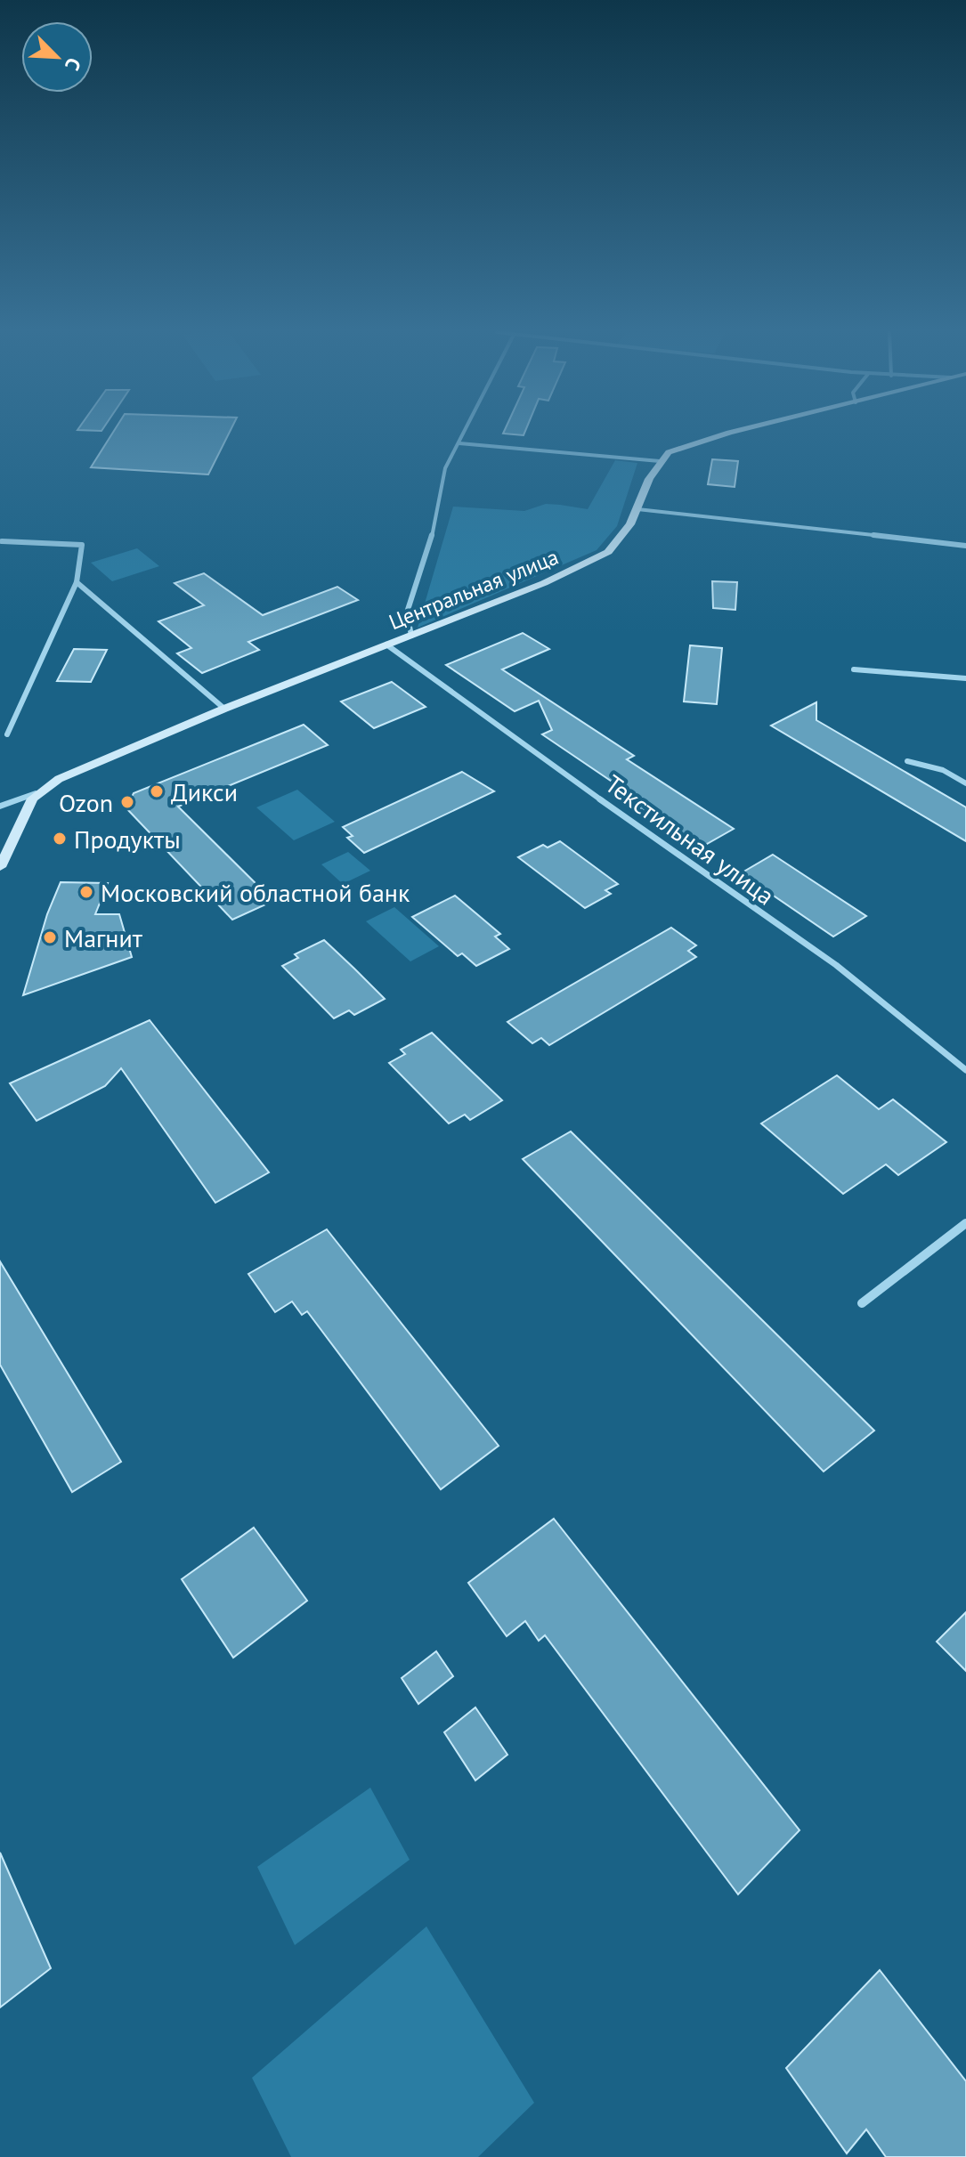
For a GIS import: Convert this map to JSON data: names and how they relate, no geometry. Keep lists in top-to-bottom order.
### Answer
{
  "streets": {
    "main road": ["Центральная улица"],
    "street": ["Текстильная улица"]
  },
  "crossings": [
    ["Центральная улица", "Текстильная улица"]
  ],
  "places": [
    "Дикси",
    "Ozon",
    "Продукты",
    "Московский областной банк",
    "Магнит"
  ],
  "north": "bottom right"
}
